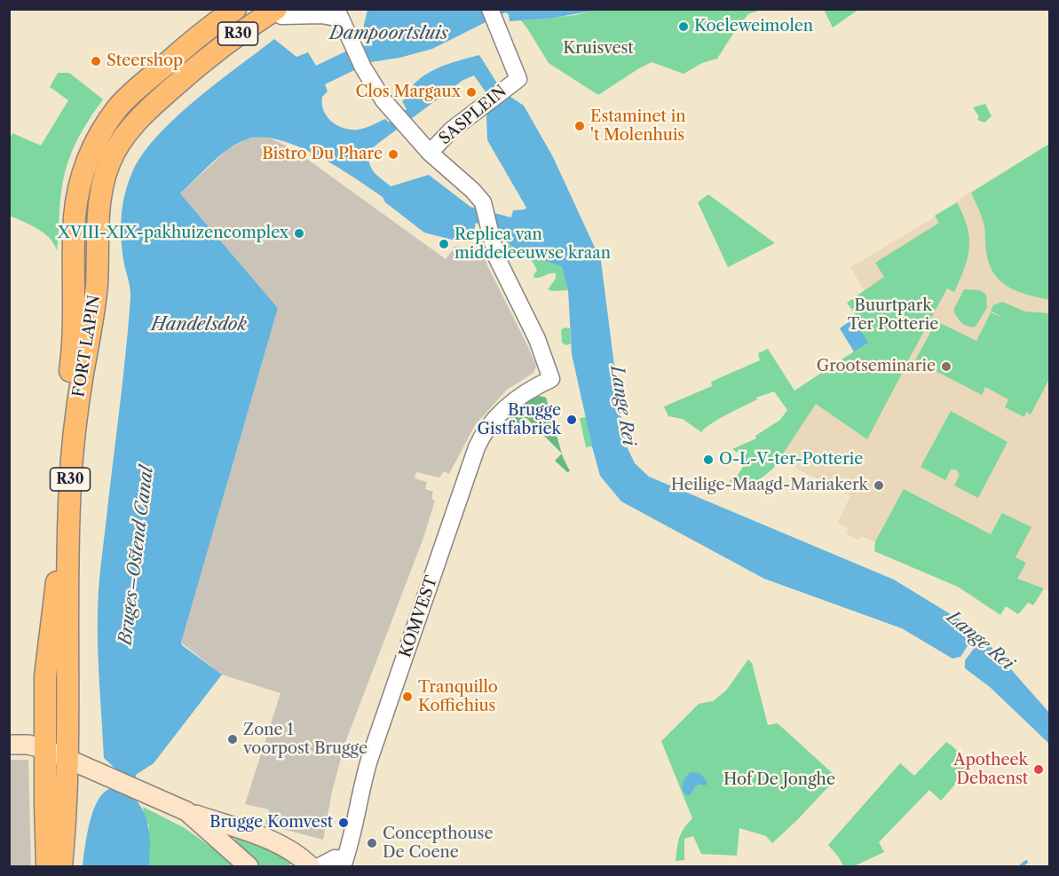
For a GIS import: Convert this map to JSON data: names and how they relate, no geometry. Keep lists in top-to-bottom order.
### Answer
{
  "streets": {
    "main road": ["R30", "FORT LAPIN"],
    "street": ["SASPLEIN", "KOMVEST"]
  },
  "crossings": [
    ["R30", "FORT LAPIN"],
    ["SASPLEIN", "KOMVEST"]
  ],
  "water": [
    "Dampoortsluis",
    "Handelsdok",
    "Lange Rei",
    "Bruges–Ostend Canal"
  ],
  "parks": ["Kruisvest", "Buurtpark Ter Potterie", "Hof De Jonghe"],
  "places": [
    "Koeleweimolen",
    "Steershop",
    "Clos Margaux",
    "Estaminet in 't Molenhuis",
    "Bistro Du Phare",
    "XVIII-XIX-pakhuizencomplex",
    "Replica van middeleeuwse kraan",
    "Grootseminarie",
    "Brugge Gistfabriek",
    "O-L-V-ter-Potterie",
    "Heilige-Maagd-Mariakerk",
    "Tranquillo Koffiehius",
    "Zone 1 voorpost Brugge",
    "Apotheek Debaenst",
    "Brugge Komvest",
    "Concepthouse De Coene"
  ]
}
